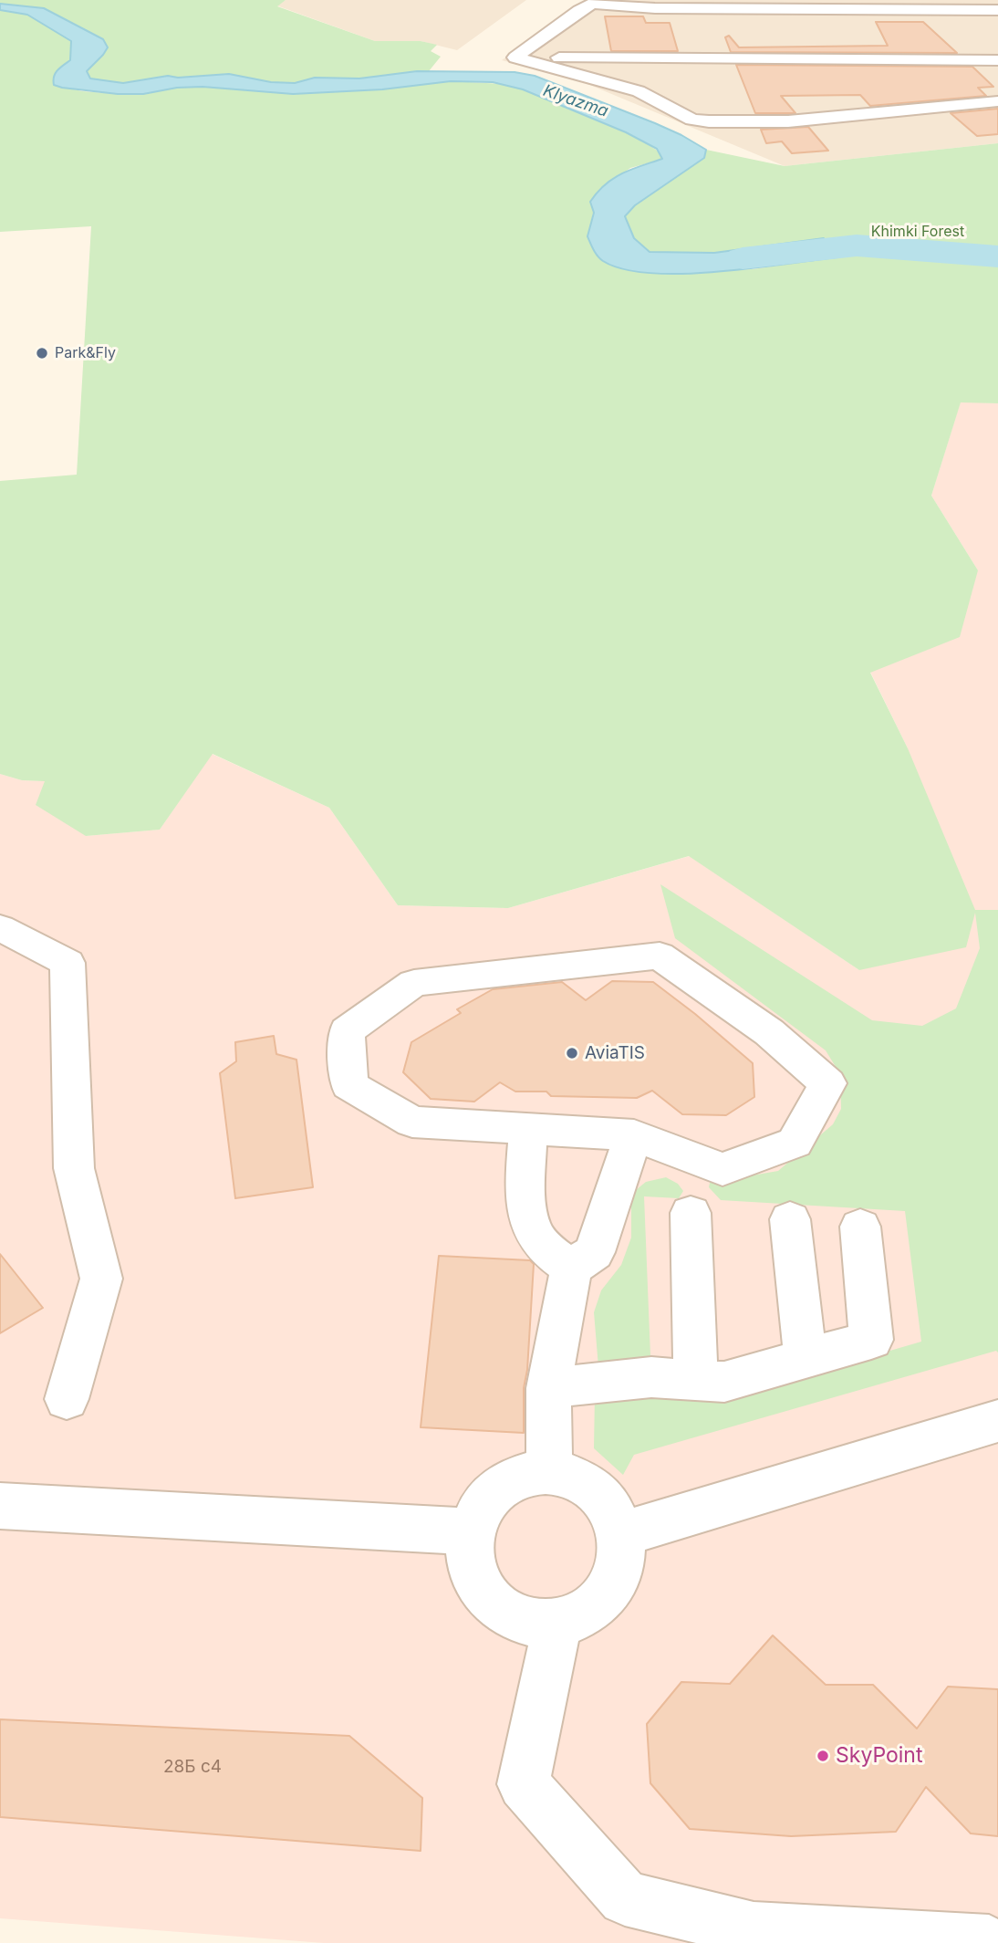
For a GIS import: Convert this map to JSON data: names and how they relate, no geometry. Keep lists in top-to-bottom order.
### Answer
{
  "water": ["Klyazma"],
  "parks": ["Khimki Forest"],
  "places": ["Park&Fly", "AviaTIS", "SkyPoint"],
  "house_numbers": ["28Б с4"]
}
